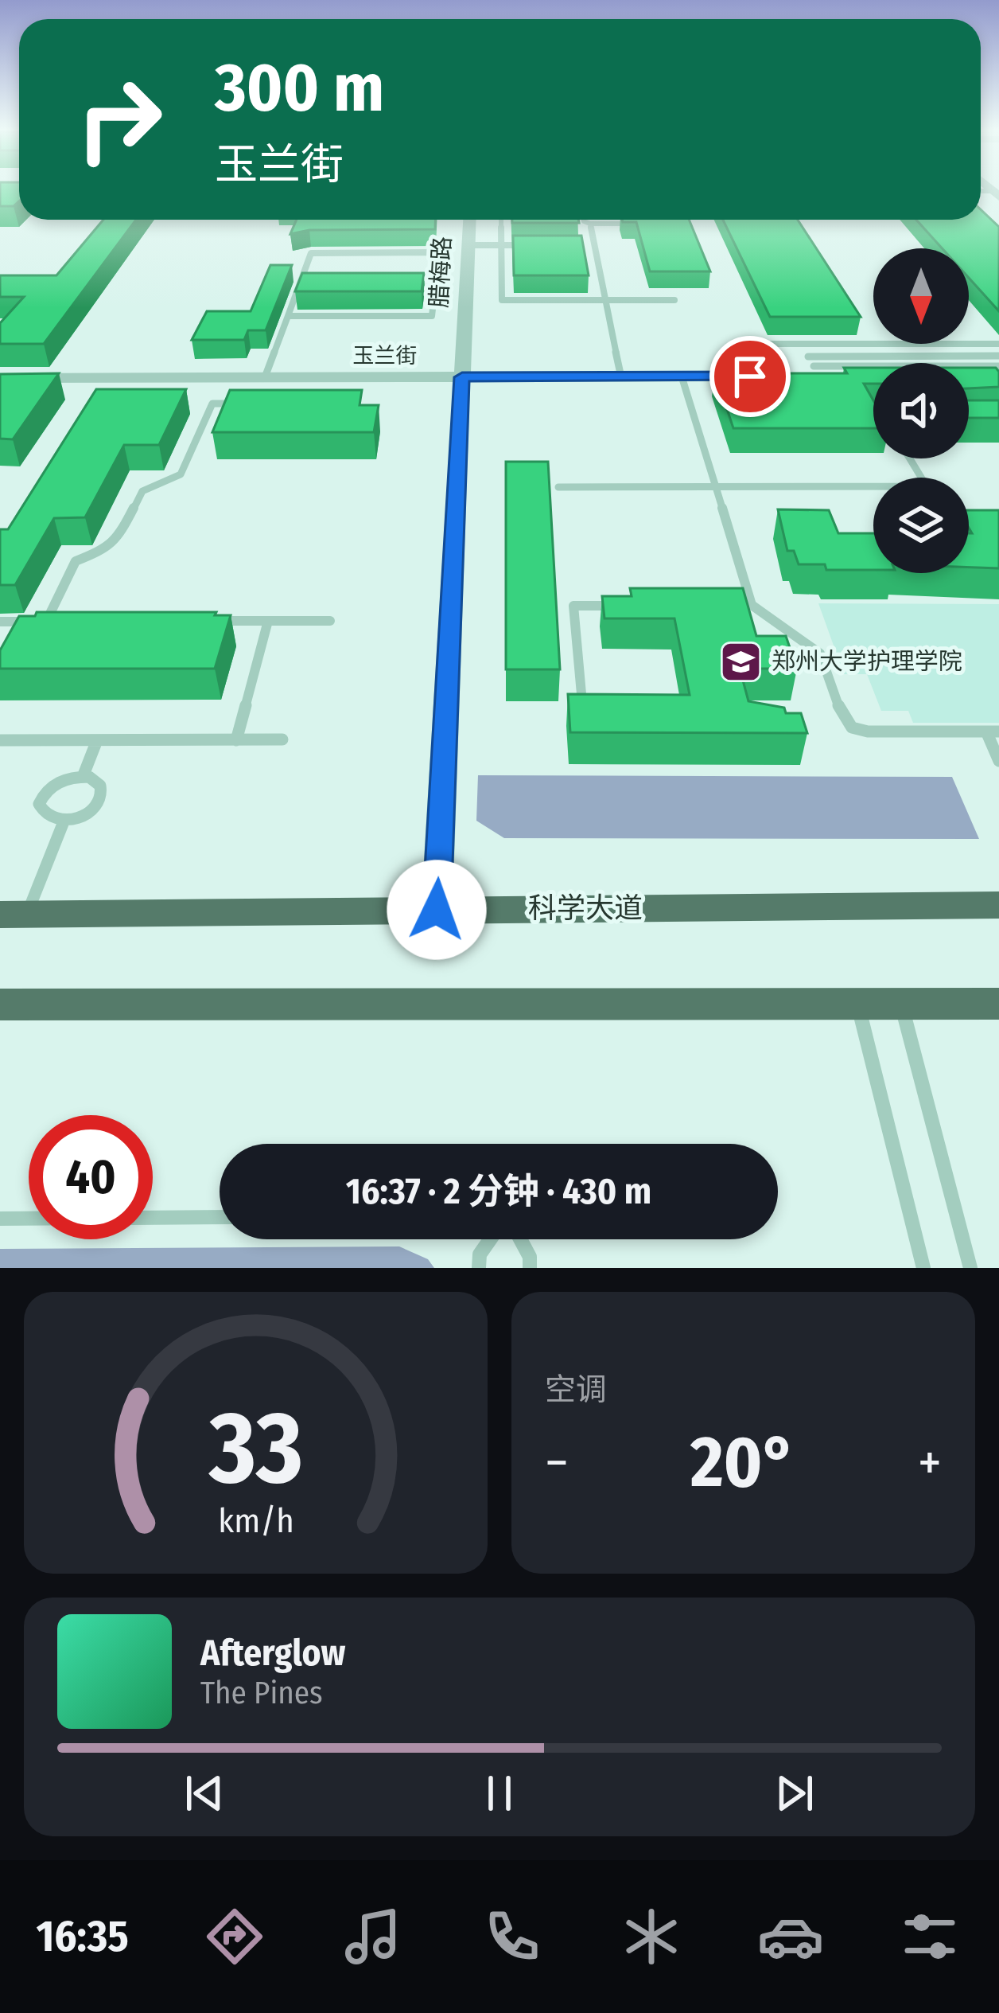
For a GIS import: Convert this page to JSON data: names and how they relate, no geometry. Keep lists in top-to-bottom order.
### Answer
{
  "streets": {
    "main road": ["科学大道"],
    "street": ["腊梅路", "玉兰街"]
  },
  "crossings": [
    ["腊梅路", "玉兰街"],
    ["腊梅路", "科学大道"]
  ],
  "places": {
    "school or university": ["郑州大学护理学院"]
  },
  "north": "bottom",
  "page": {
    "turn": ["300 m", "玉兰街"],
    "limit": "40",
    "trip": "16:37 · 2 分钟 · 430 m",
    "tile": "空调",
    "heat": ["−", "20°", "+"],
    "song": ["Afterglow", "The Pines"],
    "tabs": "16:35",
    "gauge": ["33", "km/h"]
  }
}
